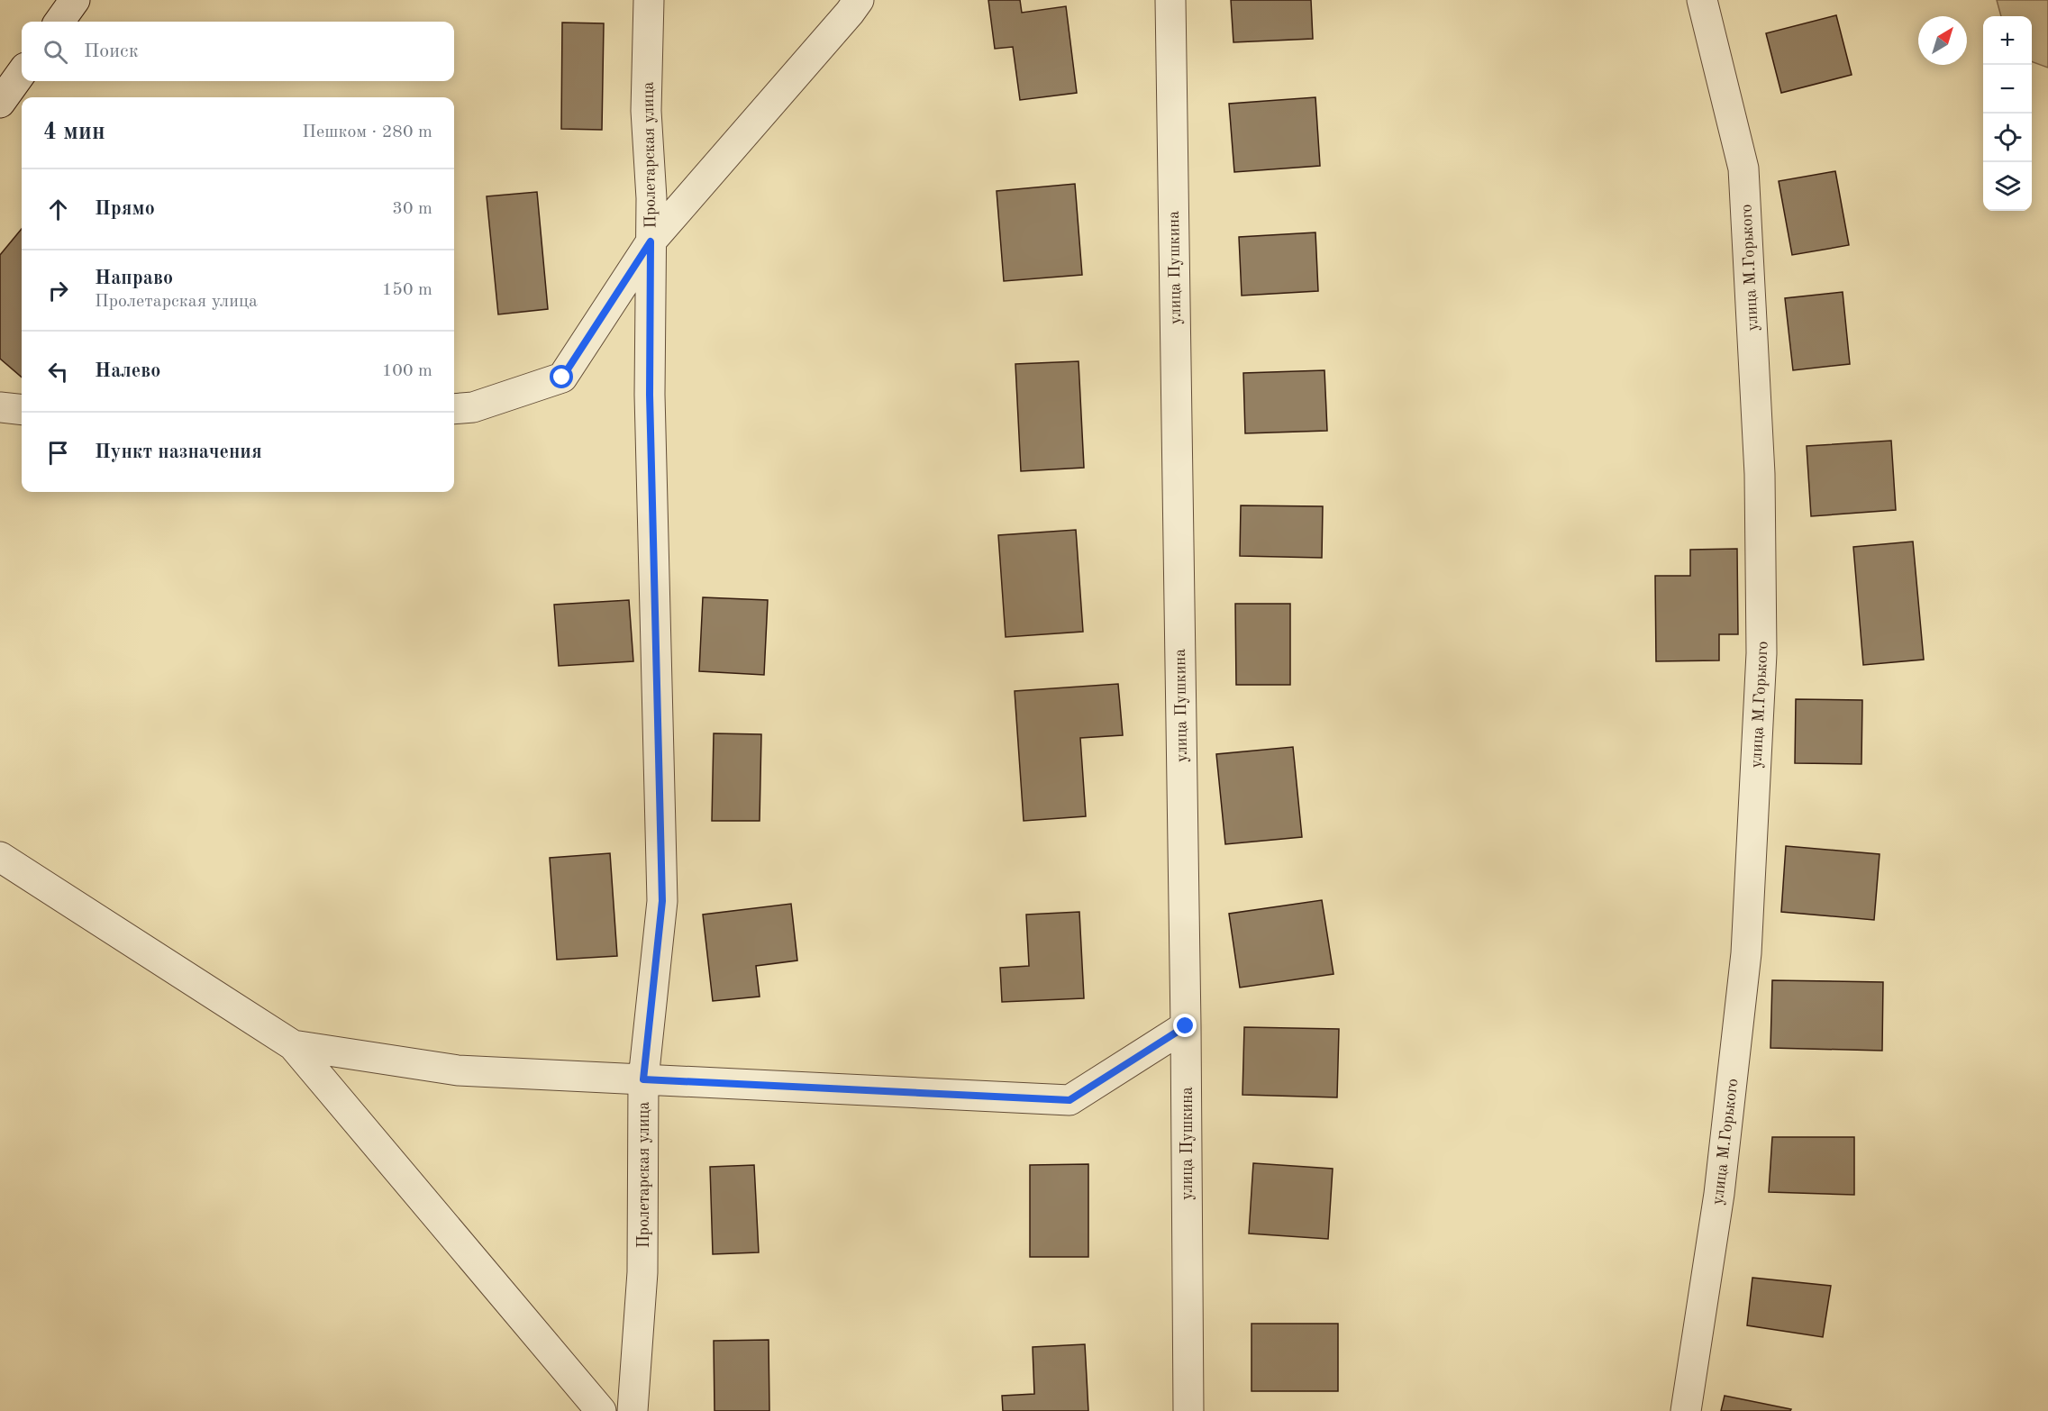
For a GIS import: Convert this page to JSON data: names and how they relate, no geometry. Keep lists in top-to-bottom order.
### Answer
{
  "streets": {
    "street": ["Пролетарская улица", "улица Пушкина", "улица М.Горького"]
  },
  "north": "top right",
  "page": {
    "map_buttons": ["+", "−"],
    "search": "Поиск",
    "heading": ["4 мин", "Пешком · 280 m"],
    "list": [
      ["Прямо", "30 m"],
      ["Направо", "Пролетарская улица", "150 m"],
      ["Налево", "100 m"],
      "Пункт назначения"
    ]
  }
}
